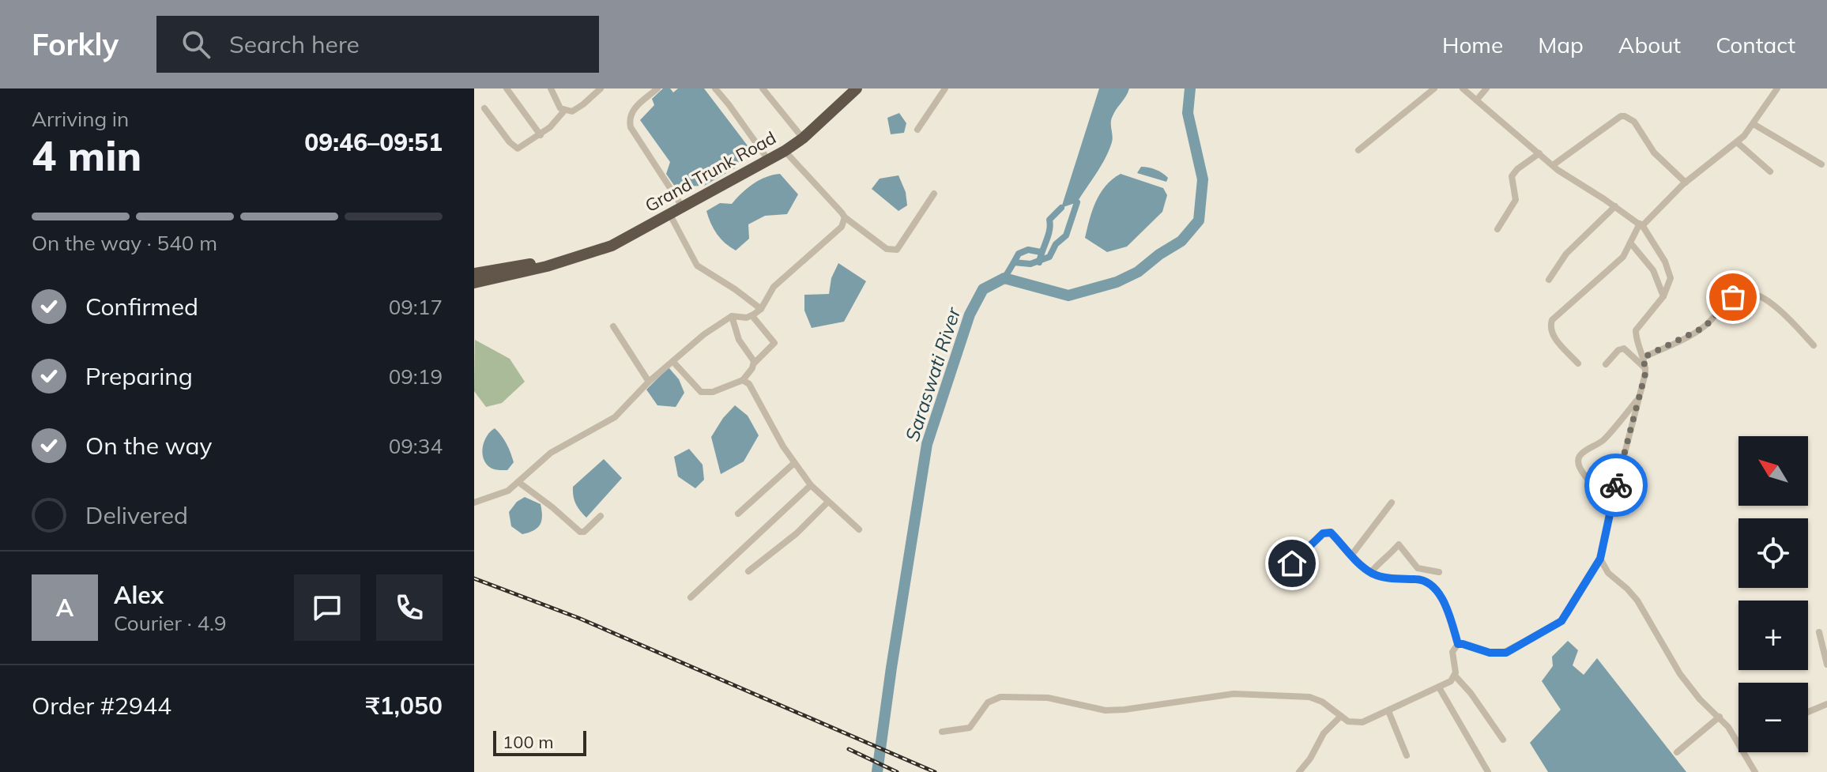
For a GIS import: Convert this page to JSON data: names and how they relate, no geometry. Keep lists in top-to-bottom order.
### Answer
{
  "streets": {
    "highway": ["Grand Trunk Road"]
  },
  "water": ["Saraswati River"],
  "scale_bar": "100 m",
  "north": "top left",
  "page": {
    "header": "Forkly",
    "search": "Search here",
    "nav": [
      "Home",
      "Map",
      "About",
      "Contact"
    ],
    "heading": ["4 min", "Arriving in", "09:46–09:51"],
    "panel": [
      "Alex",
      "Courier · 4.9",
      "Order #2944",
      "₹1,050"
    ],
    "bar": "On the way · 540 m",
    "list": [
      ["Confirmed", "09:17"],
      ["Preparing", "09:19"],
      ["On the way", "09:34"],
      "Delivered"
    ],
    "map_buttons": ["+", "−"],
    "round": "A",
    "scale": "100 m"
  }
}
